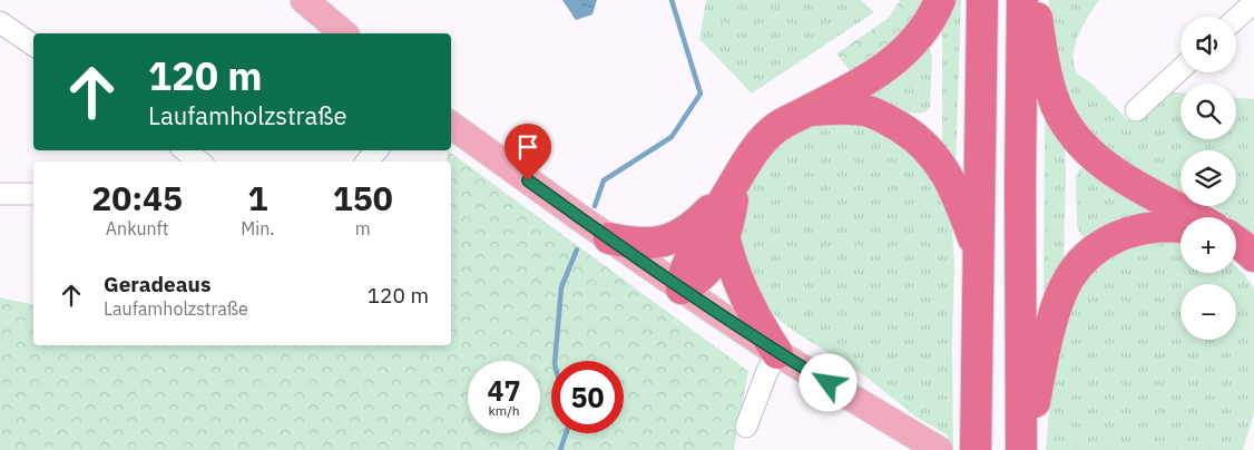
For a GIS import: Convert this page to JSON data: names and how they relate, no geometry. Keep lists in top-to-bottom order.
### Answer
{
  "page": {
    "map_buttons": ["+", "−"],
    "turn": ["120 m", "Laufamholzstraße"],
    "eta": [
      "20:45",
      "Ankunft",
      "1",
      "Min.",
      "150",
      "m"
    ],
    "list": [
      {
        "name": "Geradeaus",
        "note": "Laufamholzstraße",
        "value": "120 m"
      }
    ],
    "speed": "47 km/h",
    "limit": "50"
  }
}
